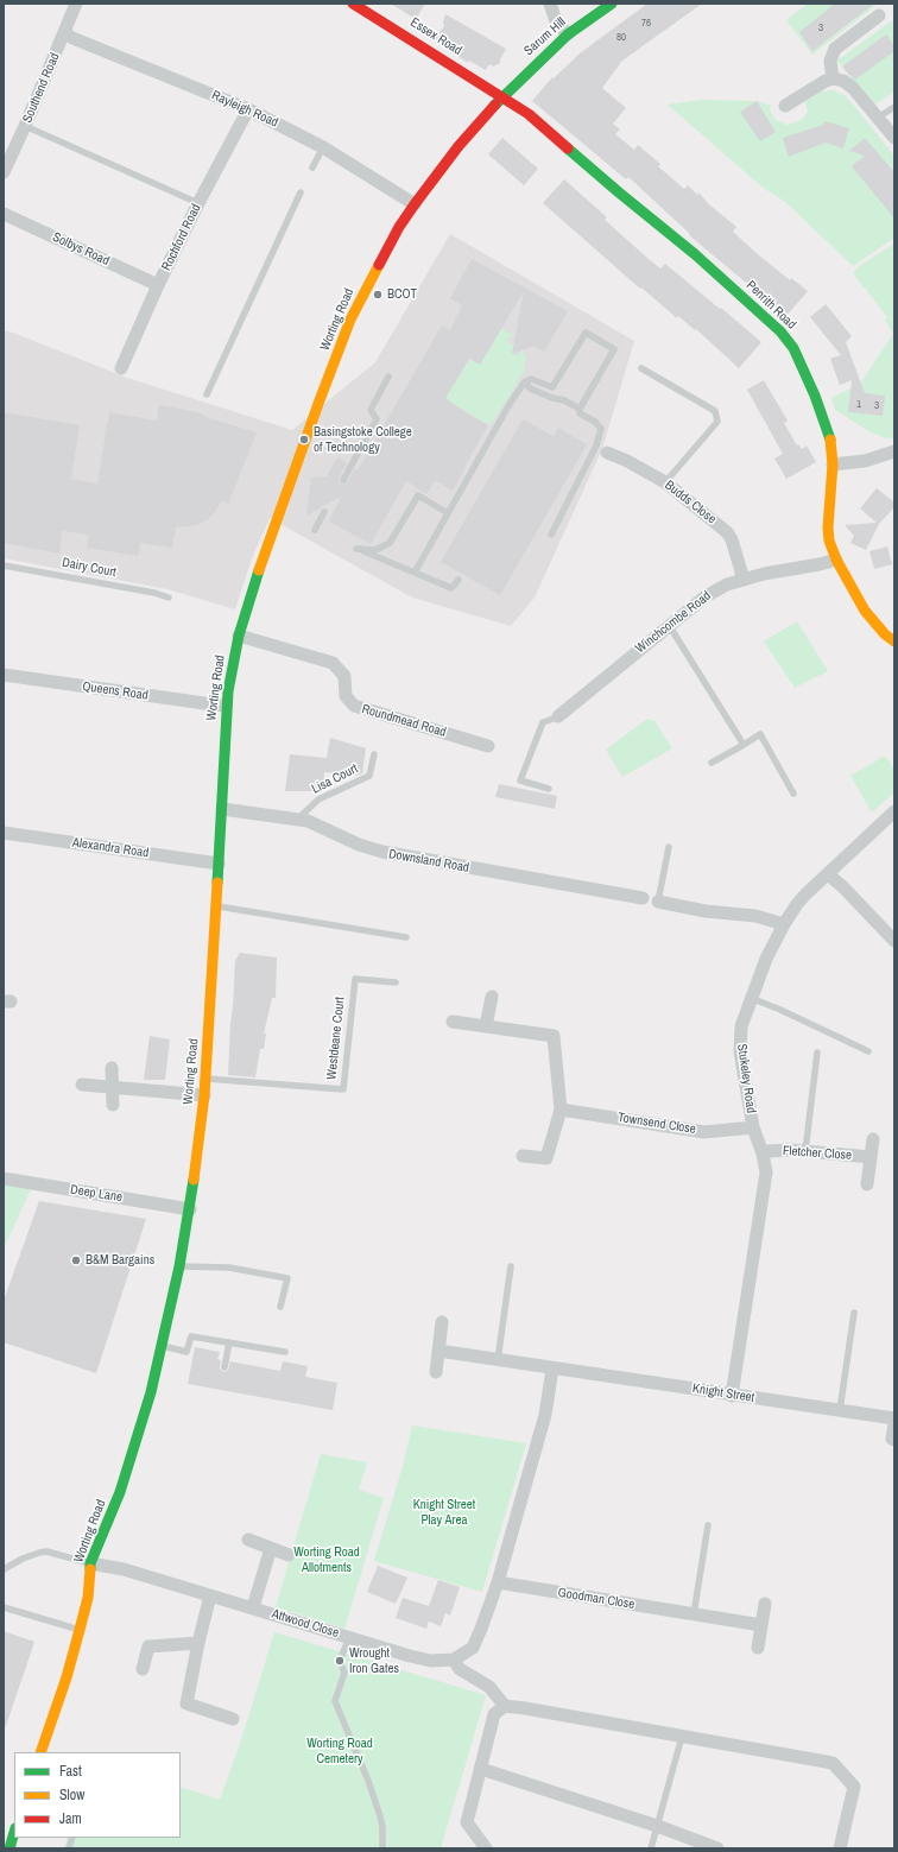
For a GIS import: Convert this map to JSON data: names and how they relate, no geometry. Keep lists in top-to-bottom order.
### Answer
{
  "streets": {
    "street": [
      "Essex Road",
      "Sarum Hill",
      "Southend Road",
      "Rayleigh Road",
      "Rochford Road",
      "Solbys Road",
      "Penrith Road",
      "Worting Road",
      "Budds Close",
      "Winchcombe Road",
      "Queens Road",
      "Roundmead Road",
      "Alexandra Road",
      "Downsland Road",
      "Stukeley Road",
      "Townsend Close",
      "Fletcher Close",
      "Deep Lane",
      "Knight Street",
      "Goodman Close",
      "Attwood Close"
    ],
    "lane": ["Dairy Court", "Lisa Court", "Westdeane Court"]
  },
  "crossings": [
    ["Essex Road", "Sarum Hill"],
    ["Essex Road", "Penrith Road"],
    ["Essex Road", "Worting Road"],
    ["Sarum Hill", "Penrith Road"],
    ["Sarum Hill", "Worting Road"],
    ["Southend Road", "Rayleigh Road"],
    ["Rayleigh Road", "Rochford Road"],
    ["Rayleigh Road", "Worting Road"],
    ["Rochford Road", "Solbys Road"],
    ["Penrith Road", "Worting Road"],
    ["Penrith Road", "Winchcombe Road"],
    ["Worting Road", "Queens Road"],
    ["Worting Road", "Roundmead Road"],
    ["Worting Road", "Alexandra Road"],
    ["Worting Road", "Downsland Road"],
    ["Worting Road", "Westdeane Court"],
    ["Worting Road", "Deep Lane"],
    ["Worting Road", "Attwood Close"],
    ["Budds Close", "Winchcombe Road"],
    ["Lisa Court", "Downsland Road"],
    ["Stukeley Road", "Townsend Close"],
    ["Stukeley Road", "Fletcher Close"],
    ["Stukeley Road", "Knight Street"]
  ],
  "parks": ["Knight Street Play Area", "Worting Road Allotments", "Worting Road Cemetery"],
  "places": [
    "BCOT",
    "Basingstoke College of Technology",
    "B&M Bargains",
    "Wrought Iron Gates"
  ],
  "house_numbers": [
    "76",
    "3",
    "80",
    "1",
    "3"
  ],
  "legend": ["Fast", "Slow", "Jam"]
}
